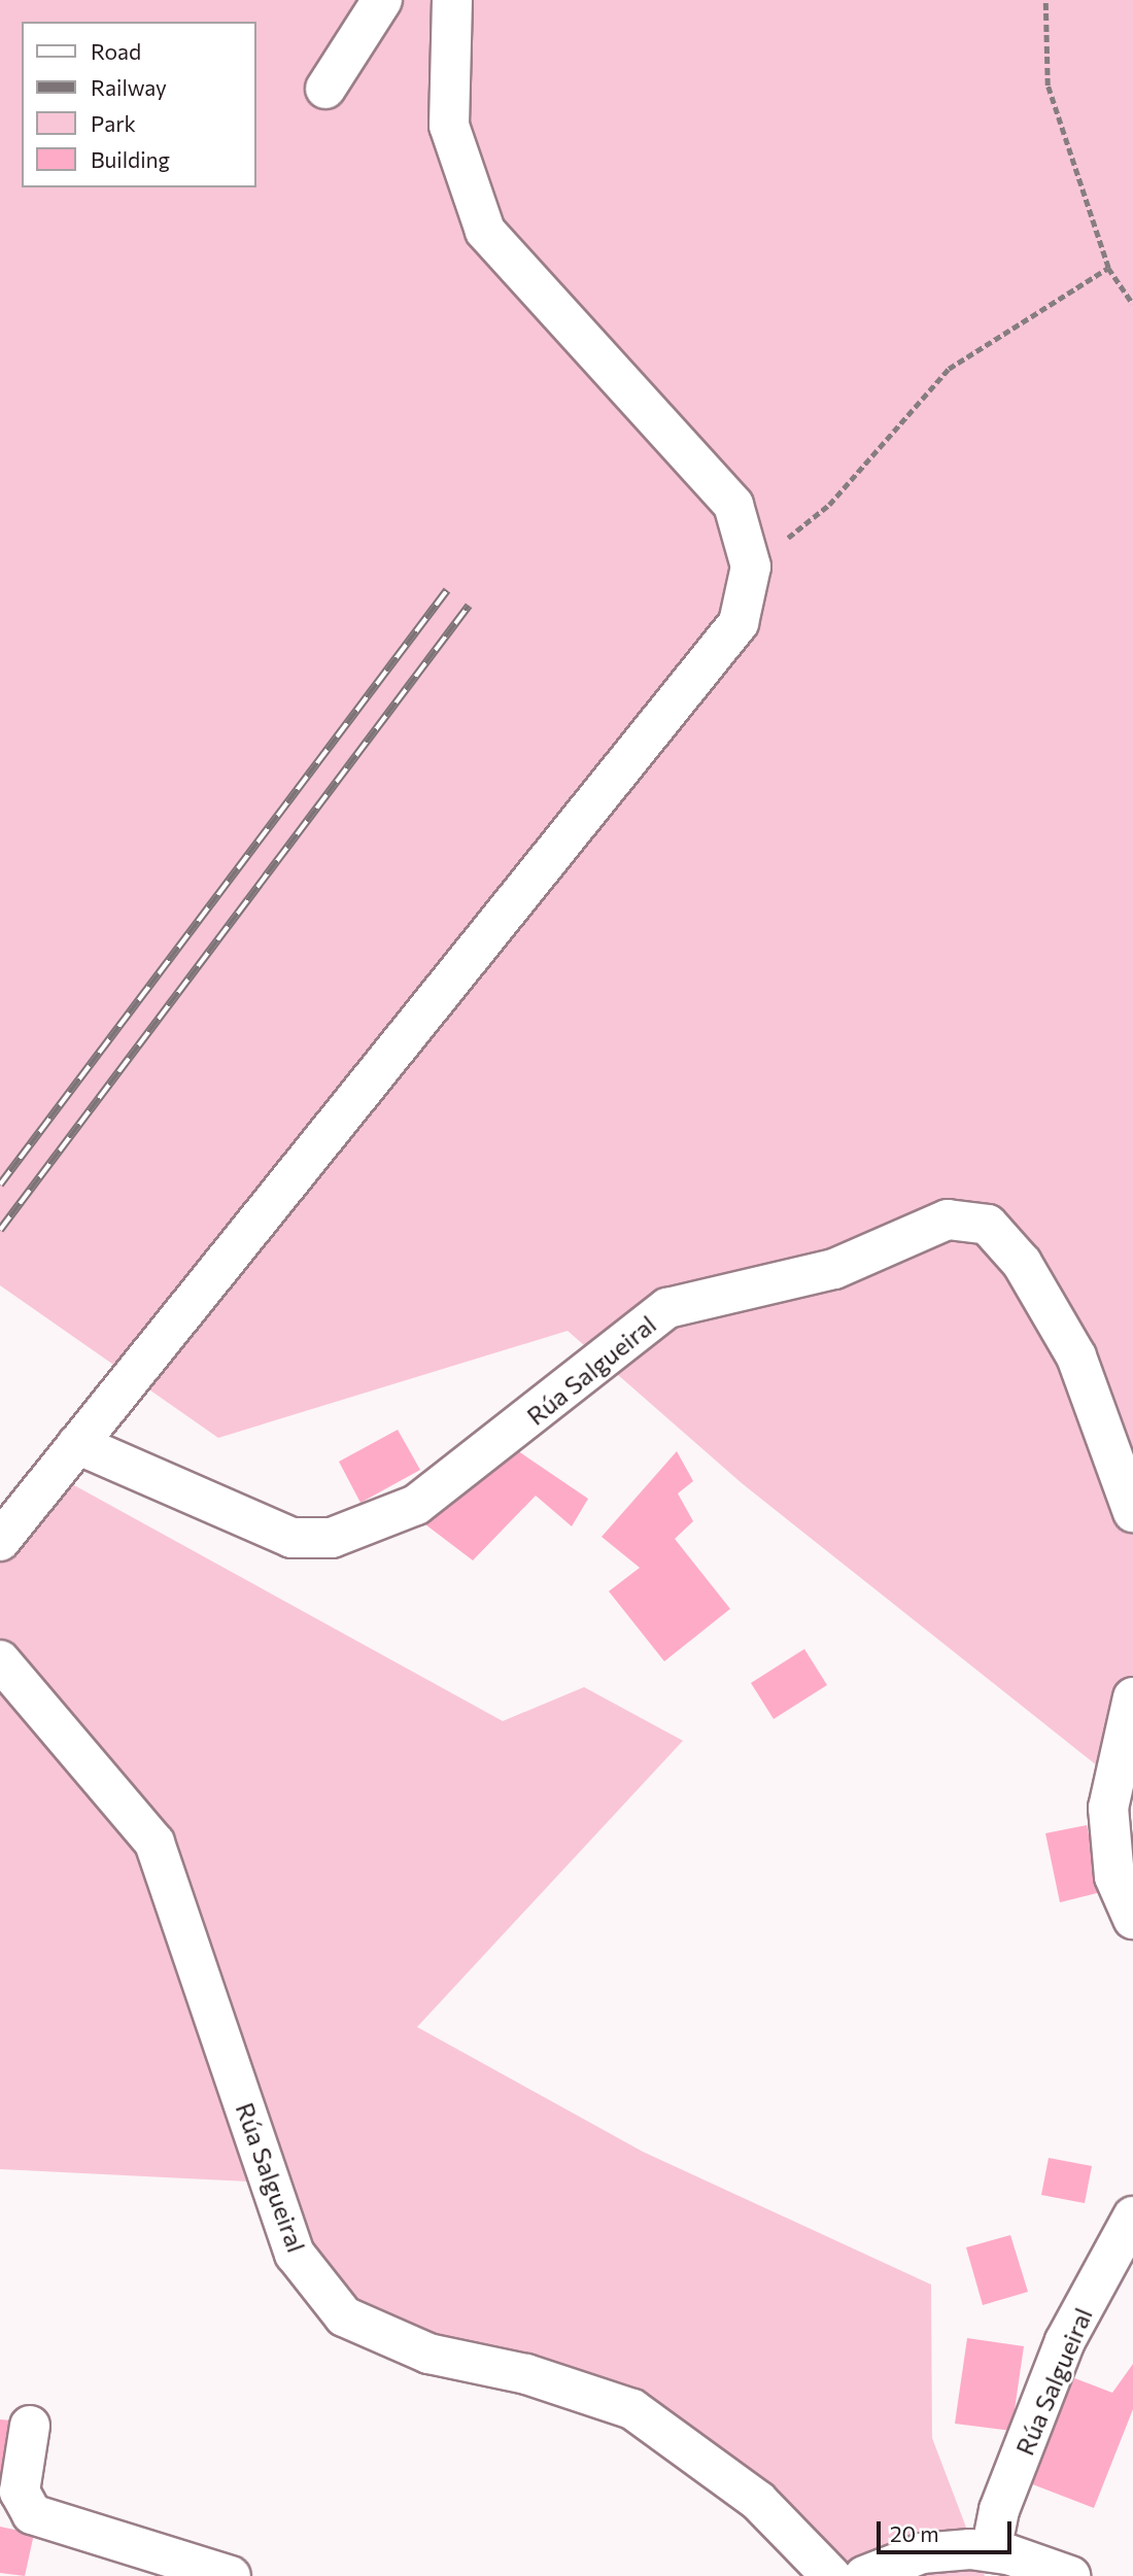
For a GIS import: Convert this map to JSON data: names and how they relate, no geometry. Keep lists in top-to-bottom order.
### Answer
{
  "streets": {
    "street": ["Rúa Salgueiral"]
  },
  "legend": [
    "Road",
    "Railway",
    "Park",
    "Building"
  ],
  "scale_bar": "20 m"
}
